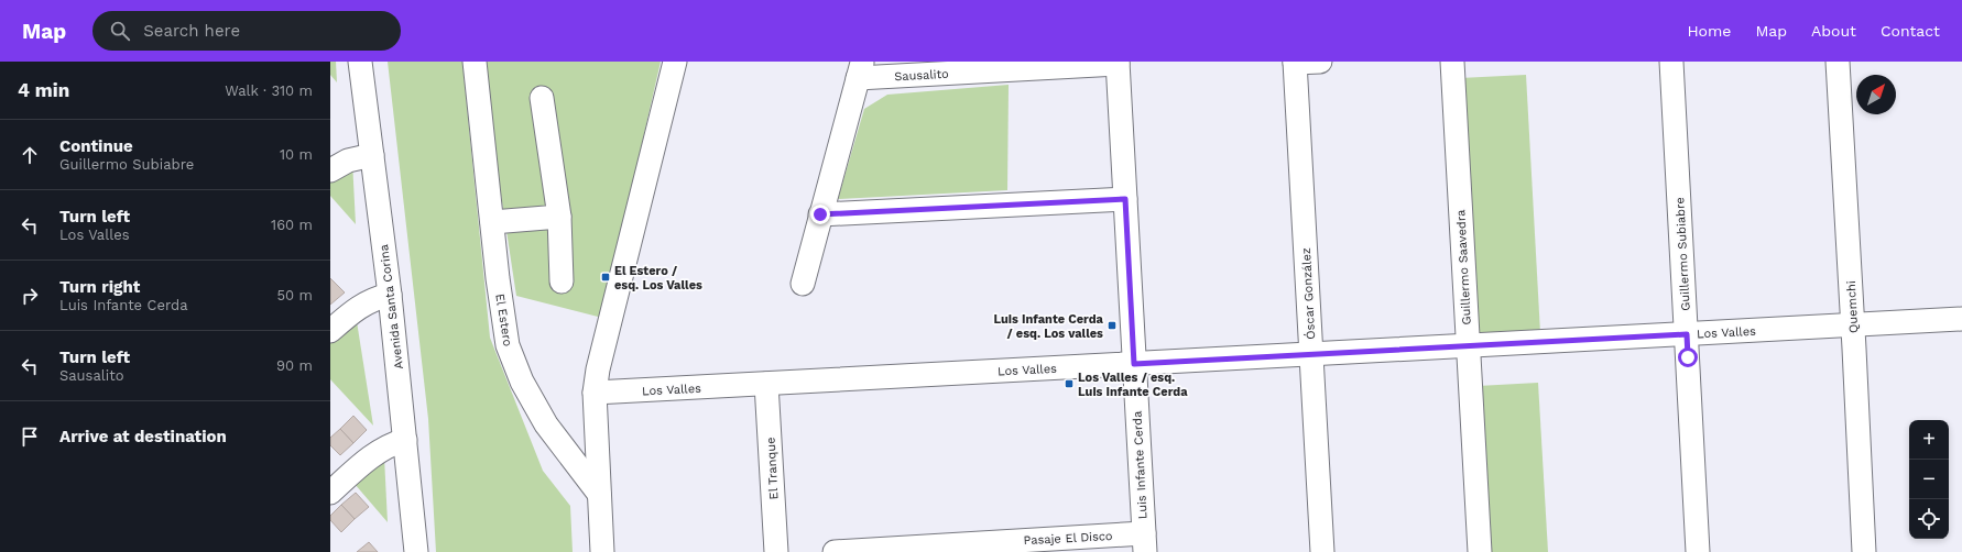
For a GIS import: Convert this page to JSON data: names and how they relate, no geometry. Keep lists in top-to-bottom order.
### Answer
{
  "streets": {
    "street": [
      "Sausalito",
      "Guillermo Subiabre",
      "Guillermo Saavedra",
      "Óscar González",
      "Avenida Santa Corina",
      "Quemchi",
      "El Estero",
      "Los Valles",
      "Luis Infante Cerda",
      "El Tranque",
      "Pasaje El Disco"
    ]
  },
  "crossings": [
    ["Sausalito", "Luis Infante Cerda"],
    ["Guillermo Subiabre", "Los Valles"],
    ["Guillermo Saavedra", "Los Valles"],
    ["Óscar González", "Los Valles"],
    ["Quemchi", "Los Valles"],
    ["Los Valles", "Luis Infante Cerda"],
    ["Los Valles", "El Tranque"],
    ["Luis Infante Cerda", "Pasaje El Disco"]
  ],
  "places": {
    "transit": ["El Estero / esq. Los Valles", "Luis Infante Cerda / esq. Los valles", "Los Valles / esq. Luis Infante Cerda"]
  },
  "north": "top right",
  "page": {
    "header": "Map",
    "search": "Search here",
    "nav": [
      "Home",
      "Map",
      "About",
      "Contact"
    ],
    "heading": ["4 min", "Walk · 310 m"],
    "list": [
      ["Continue", "Guillermo Subiabre", "10 m"],
      ["Turn left", "Los Valles", "160 m"],
      ["Turn right", "Luis Infante Cerda", "50 m"],
      ["Turn left", "Sausalito", "90 m"],
      "Arrive at destination"
    ],
    "map_buttons": ["+", "−"]
  }
}
